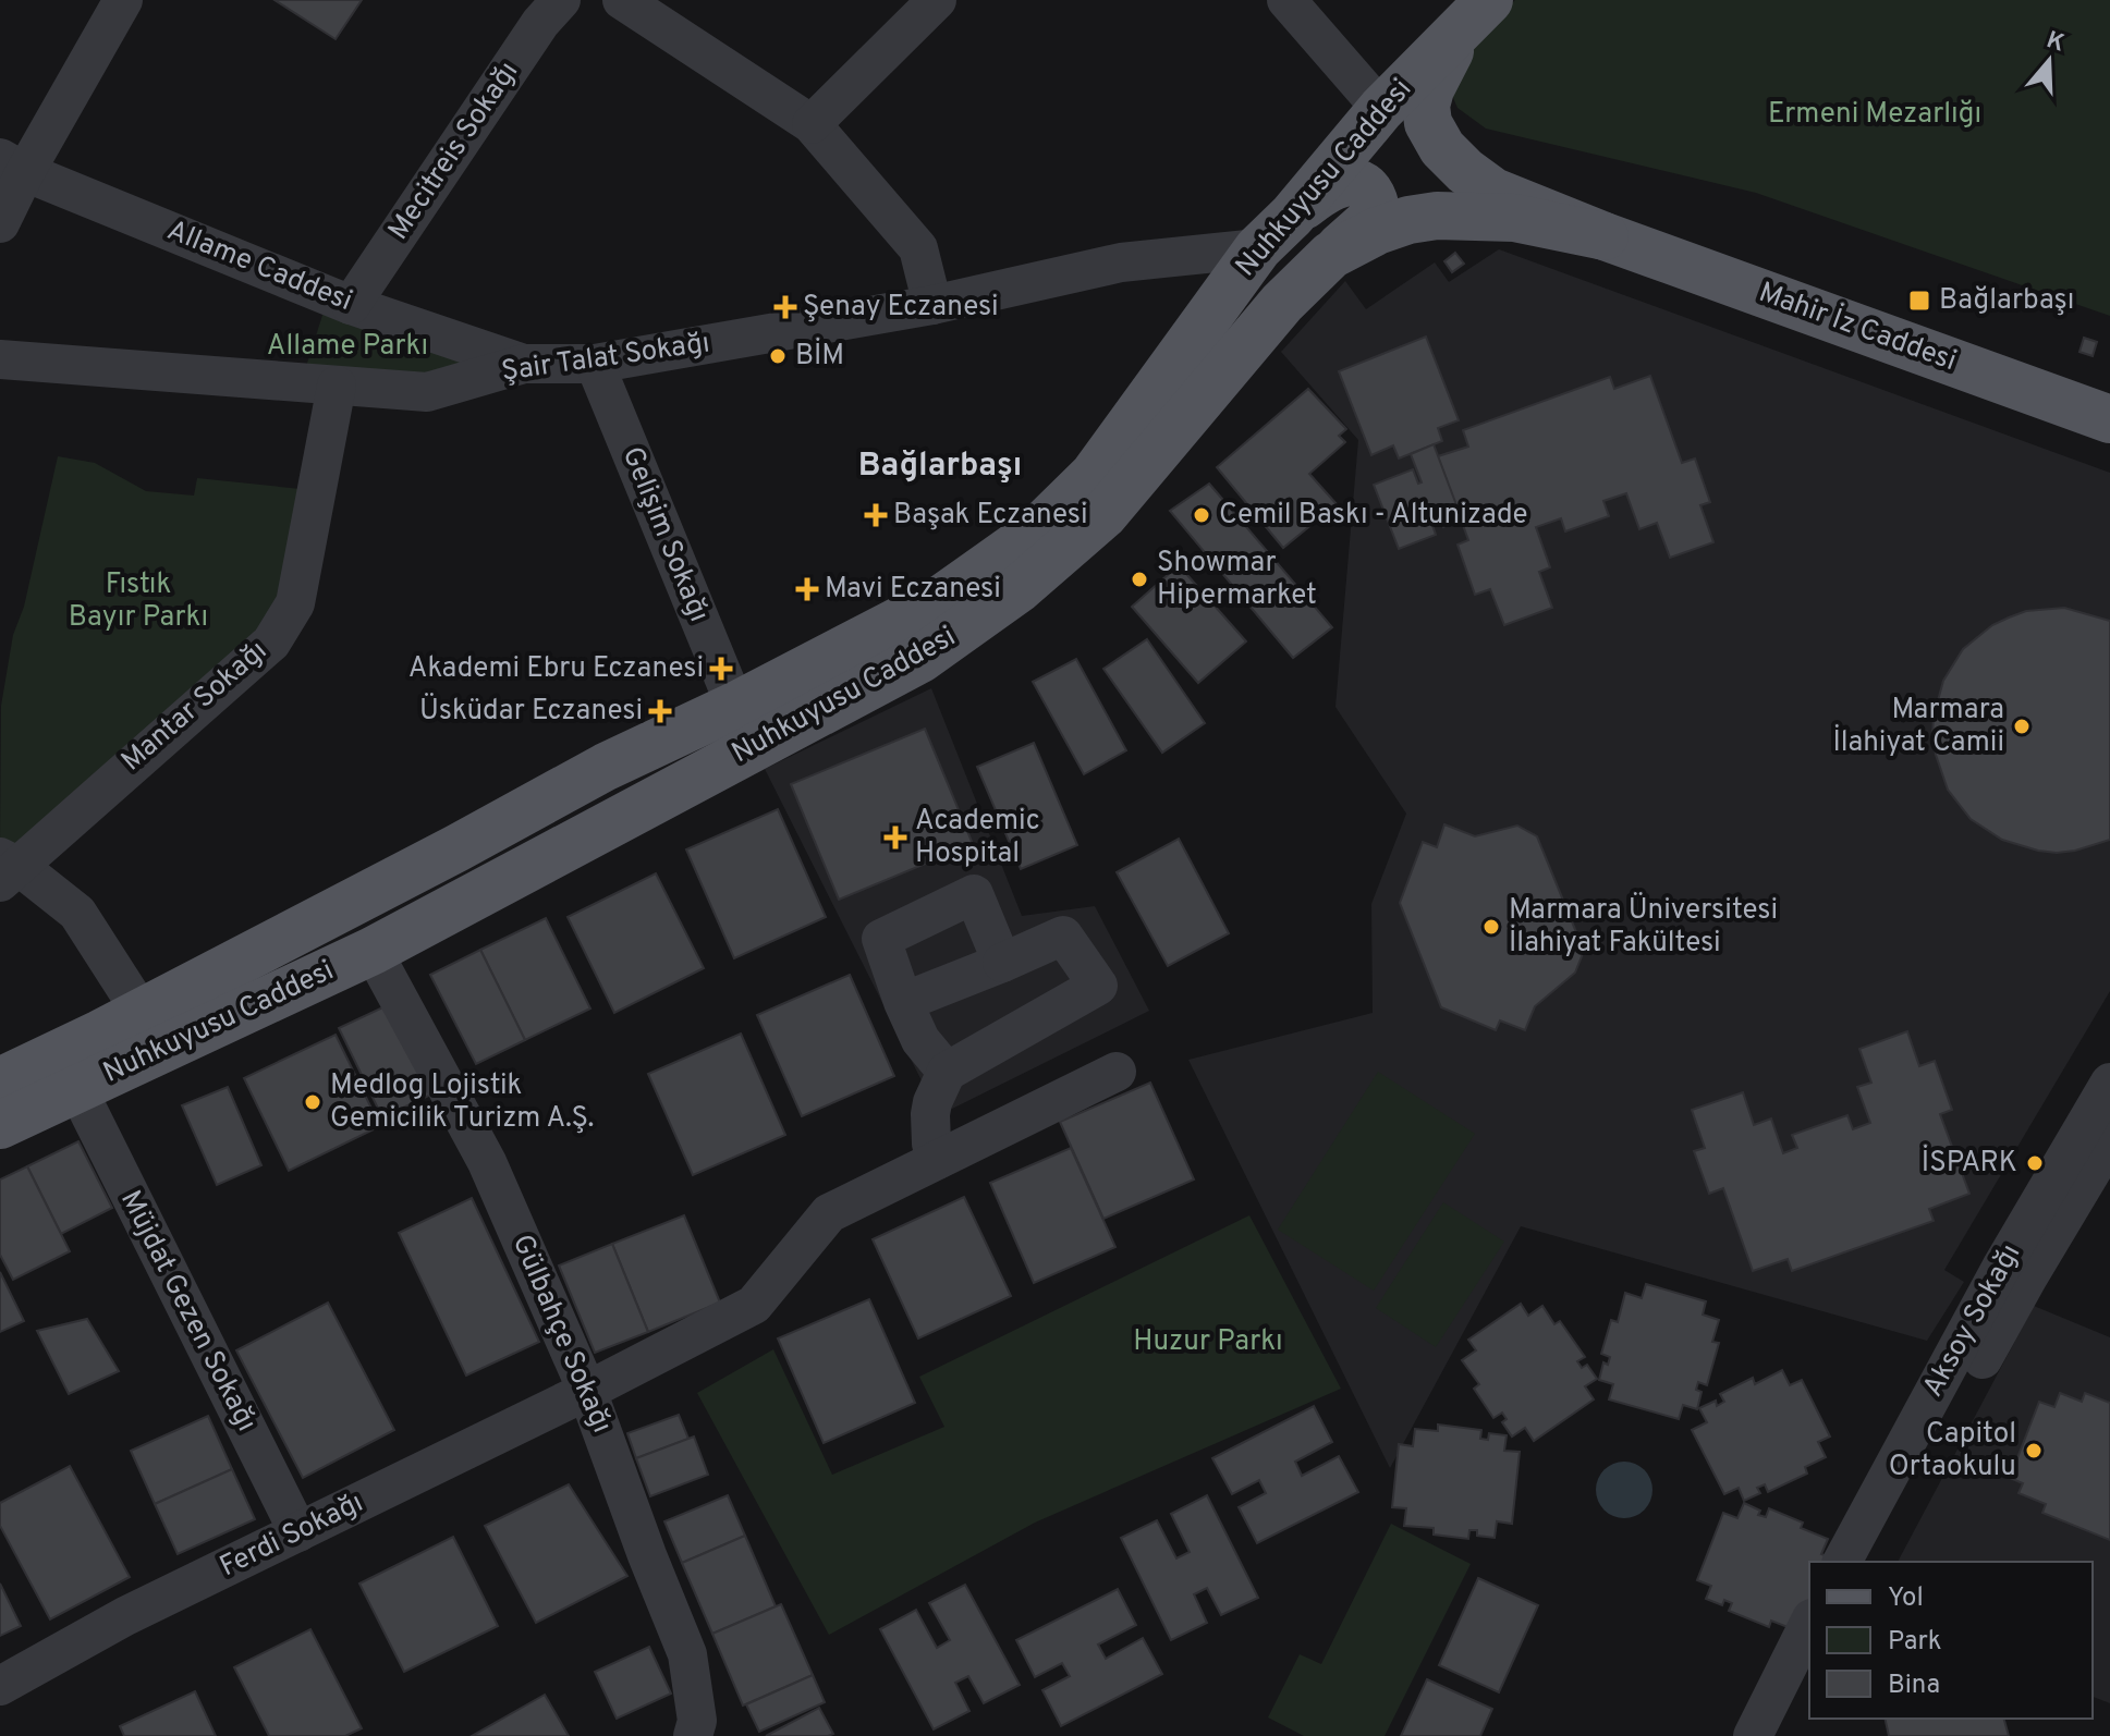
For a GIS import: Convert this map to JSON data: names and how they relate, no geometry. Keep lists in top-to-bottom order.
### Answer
{
  "streets": {
    "main road": ["Nuhkuyusu Caddesi", "Mahir İz Caddesi"],
    "street": [
      "Mecitreis Sokağı",
      "Allame Caddesi",
      "Şair Talat Sokağı",
      "Gelişim Sokağı",
      "Mantar Sokağı",
      "Müjdat Gezen Sokağı",
      "Aksoy Sokağı",
      "Gülbahçe Sokağı",
      "Ferdi Sokağı"
    ]
  },
  "crossings": [
    ["Mecitreis Sokağı", "Allame Caddesi"],
    ["Nuhkuyusu Caddesi", "Mahir İz Caddesi"],
    ["Nuhkuyusu Caddesi", "Şair Talat Sokağı"],
    ["Nuhkuyusu Caddesi", "Gelişim Sokağı"],
    ["Nuhkuyusu Caddesi", "Müjdat Gezen Sokağı"],
    ["Nuhkuyusu Caddesi", "Gülbahçe Sokağı"],
    ["Allame Caddesi", "Şair Talat Sokağı"],
    ["Şair Talat Sokağı", "Gelişim Sokağı"],
    ["Şair Talat Sokağı", "Mantar Sokağı"],
    ["Müjdat Gezen Sokağı", "Ferdi Sokağı"],
    ["Gülbahçe Sokağı", "Ferdi Sokağı"]
  ],
  "districts": ["Bağlarbaşı"],
  "parks": [
    "Ermeni Mezarlığı",
    "Allame Parkı",
    "Fıstık Bayır Parkı",
    "Huzur Parkı"
  ],
  "places": {
    "transit": ["Bağlarbaşı"],
    "health": [
      "Şenay Eczanesi",
      "Başak Eczanesi",
      "Mavi Eczanesi",
      "Akademi Ebru Eczanesi",
      "Üsküdar Eczanesi",
      "Academic Hospital"
    ],
    "other": [
      "BİM",
      "Cemil Baskı - Altunizade",
      "Showmar Hipermarket",
      "Marmara İlahiyat Camii",
      "Marmara Üniversitesi İlahiyat Fakültesi",
      "Medlog Lojistik Gemicilik Turizm A.Ş.",
      "İSPARK",
      "Capitol Ortaokulu"
    ]
  },
  "legend": ["Yol", "Park", "Bina"],
  "north": "top"
}
